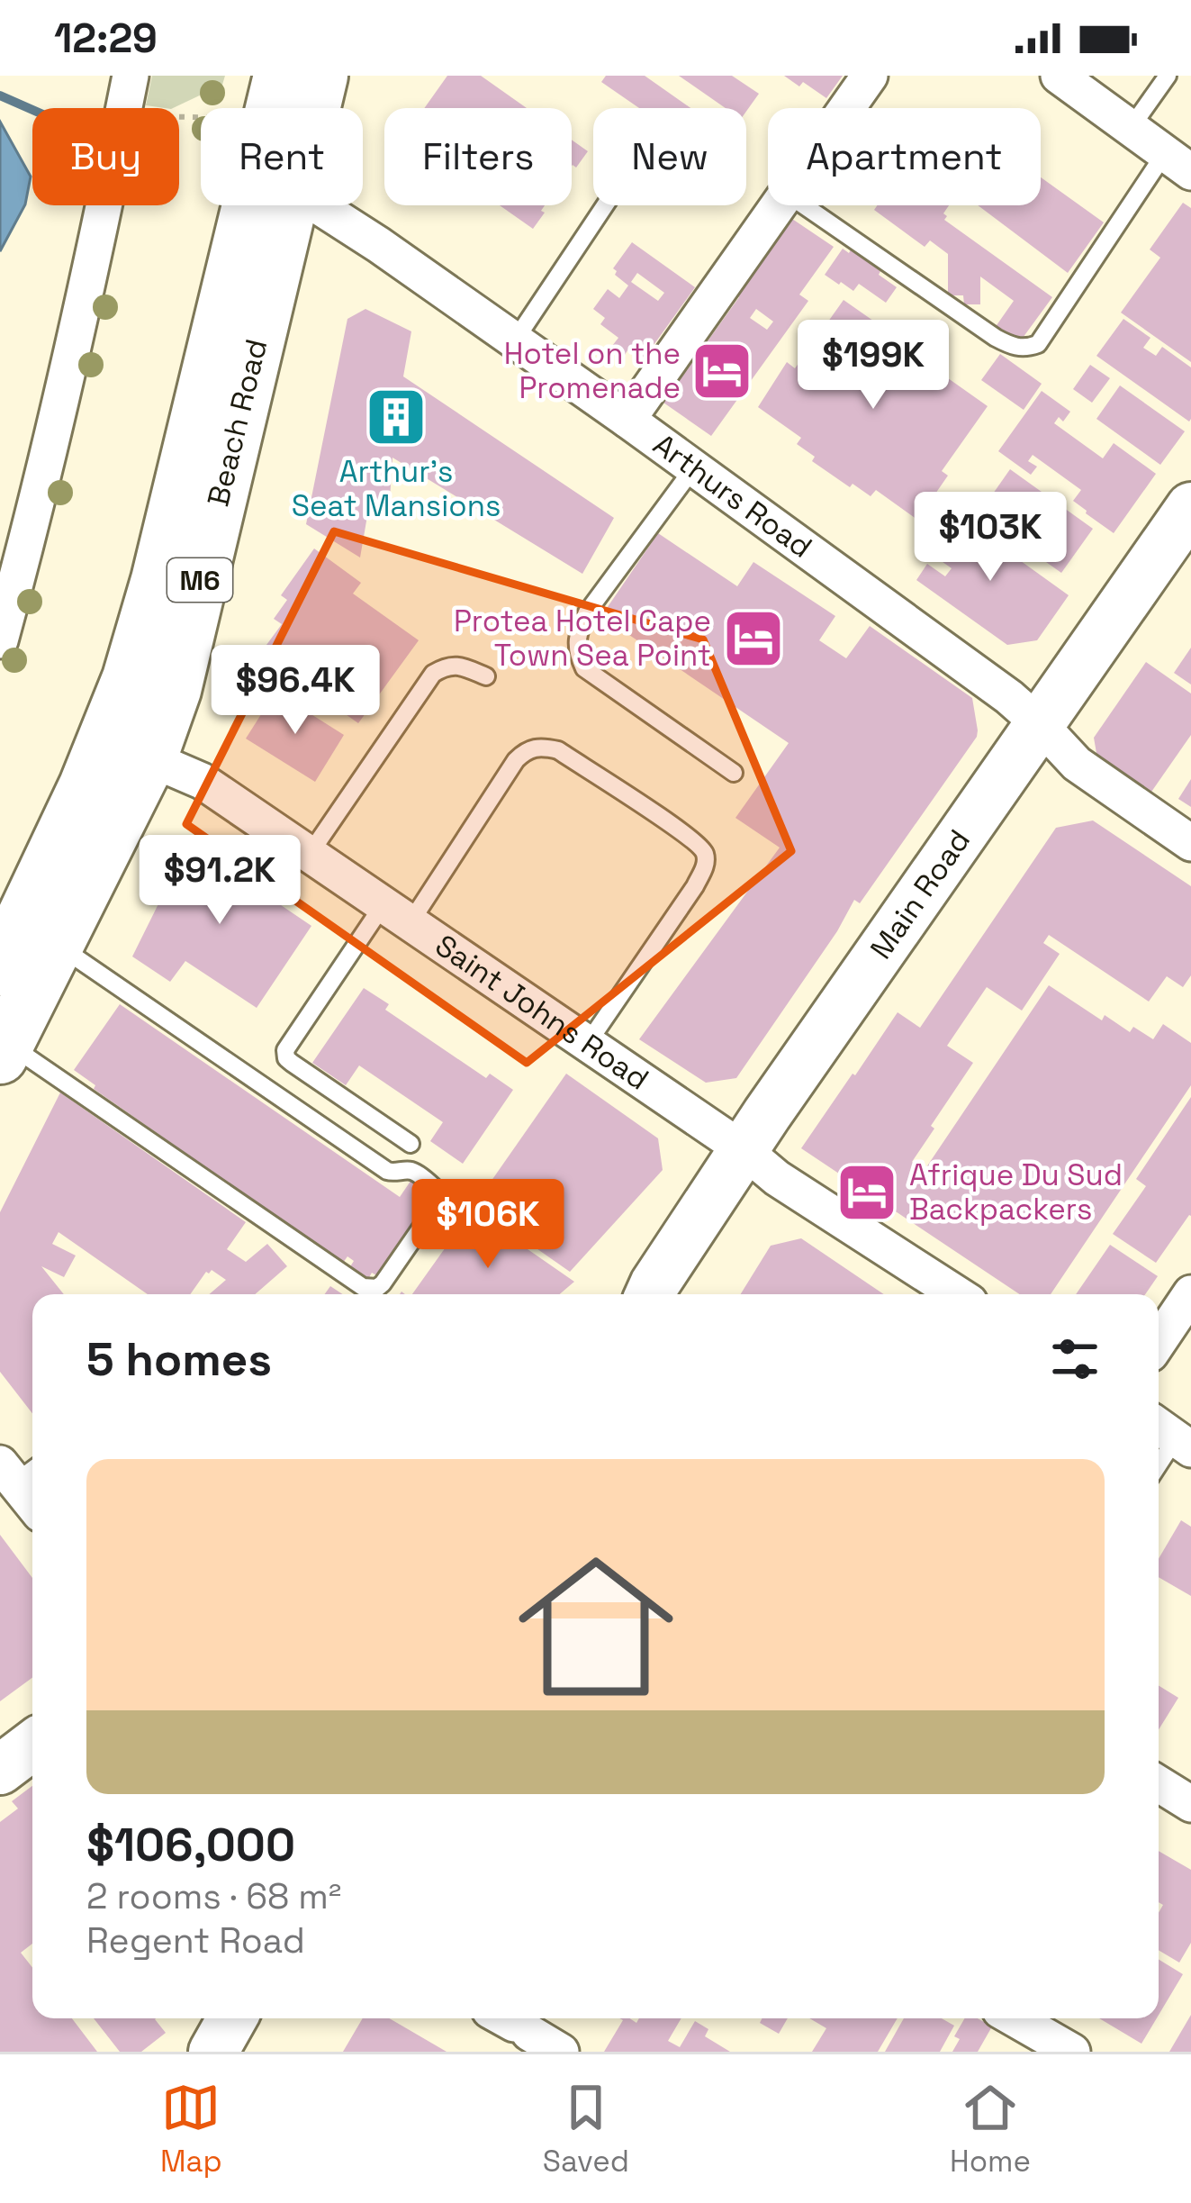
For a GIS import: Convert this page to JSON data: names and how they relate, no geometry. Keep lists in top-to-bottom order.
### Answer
{
  "streets": {
    "main road": ["Beach Road", "M6", "Main Road"],
    "street": ["Arthurs Road", "Saint Johns Road"]
  },
  "crossings": [
    ["Beach Road", "Saint Johns Road"],
    ["Arthurs Road", "Main Road"],
    ["Main Road", "Saint Johns Road"]
  ],
  "places": {
    "hotel": ["Hotel on the Promenade", "Protea Hotel Cape Town Sea Point", "Afrique Du Sud Backpackers"],
    "building": ["Arthur's Seat Mansions"]
  },
  "page": {
    "status": "12:29",
    "chip": [
      "Buy",
      "Rent",
      "Filters",
      "New",
      "Apartment"
    ],
    "price": [
      "$199K",
      "$103K",
      "$96.4K",
      "$91.2K",
      "$106K"
    ],
    "heading": "5 homes",
    "list": [
      {
        "name": "$106,000",
        "note": "2 rooms · 68 m² · Regent Road"
      }
    ],
    "tabs": ["Map", "Saved", "Home"]
  }
}
